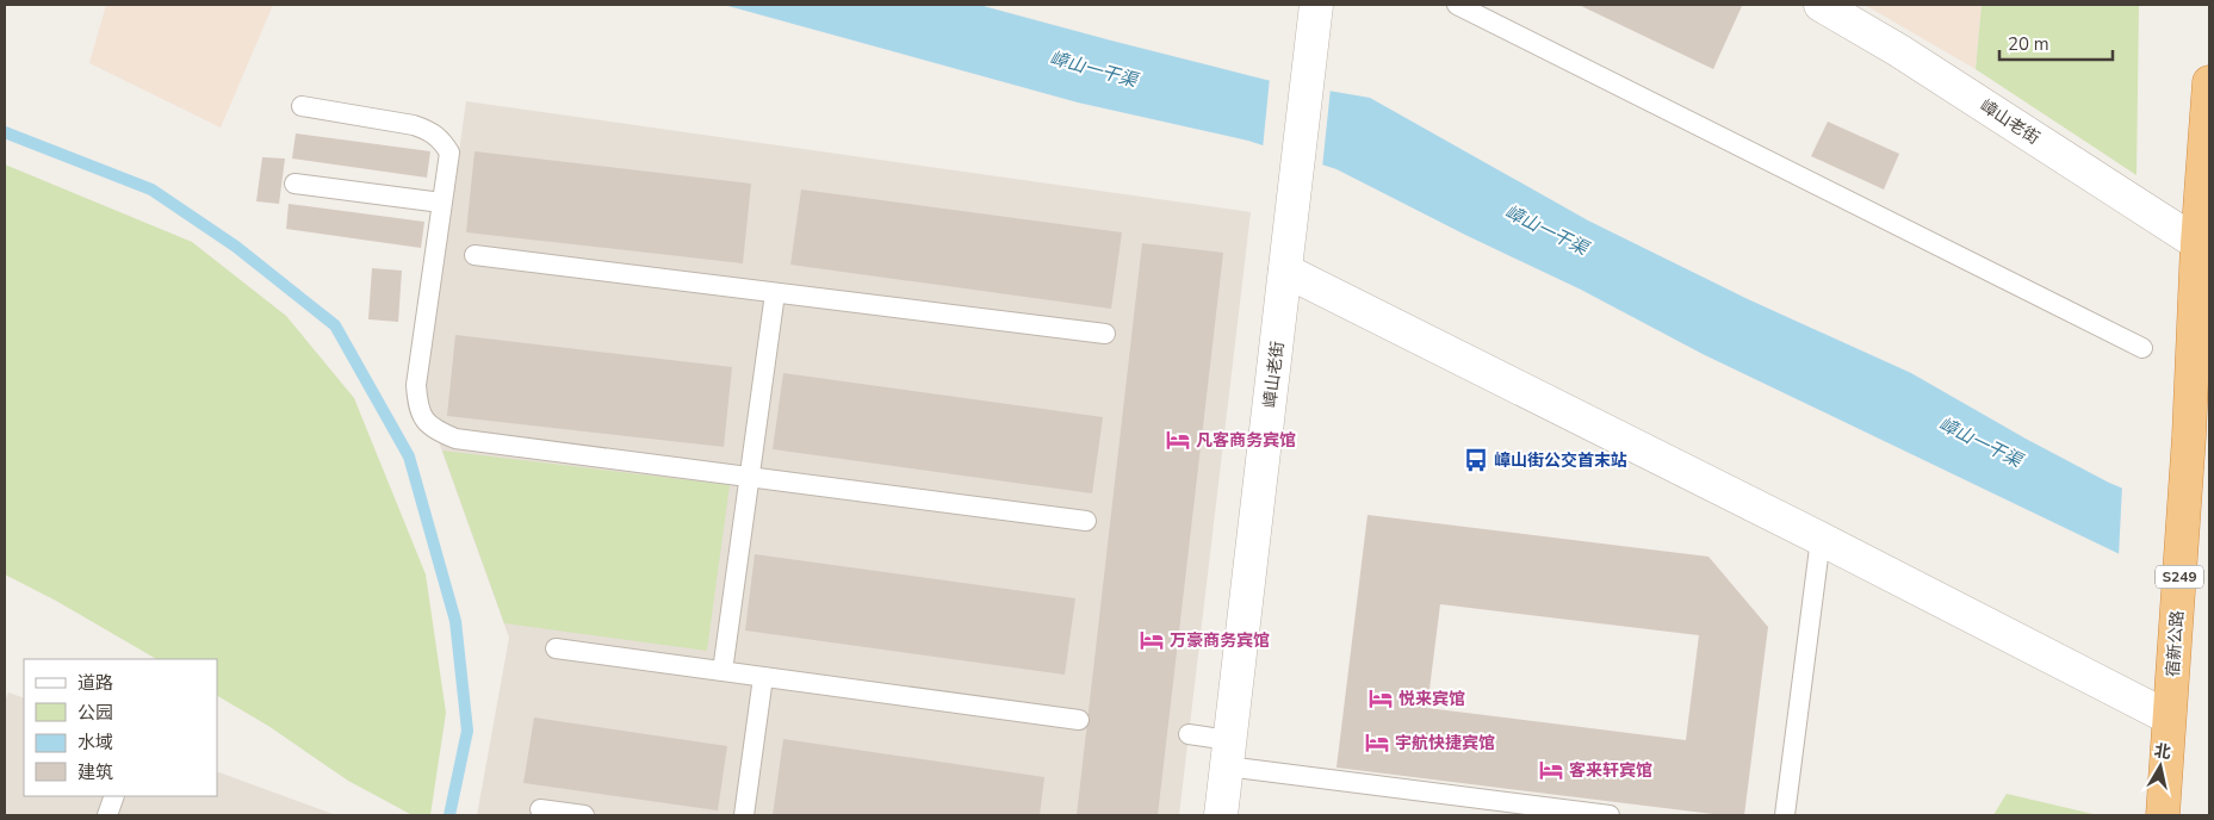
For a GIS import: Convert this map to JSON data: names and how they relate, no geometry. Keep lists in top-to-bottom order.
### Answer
{
  "streets": {
    "highway": ["S249", "宿新公路"],
    "street": ["嶂山老街"]
  },
  "crossings": [
    ["嶂山老街", "宿新公路"]
  ],
  "water": ["嶂山一干渠"],
  "places": {
    "hotel": [
      "凡客商务宾馆",
      "万豪商务宾馆",
      "悦来宾馆",
      "宇航快捷宾馆",
      "客来轩宾馆"
    ],
    "bus stop": ["嶂山街公交首末站"]
  },
  "legend": [
    "道路",
    "公园",
    "水域",
    "建筑"
  ],
  "scale_bar": "20 m",
  "north": "top"
}
